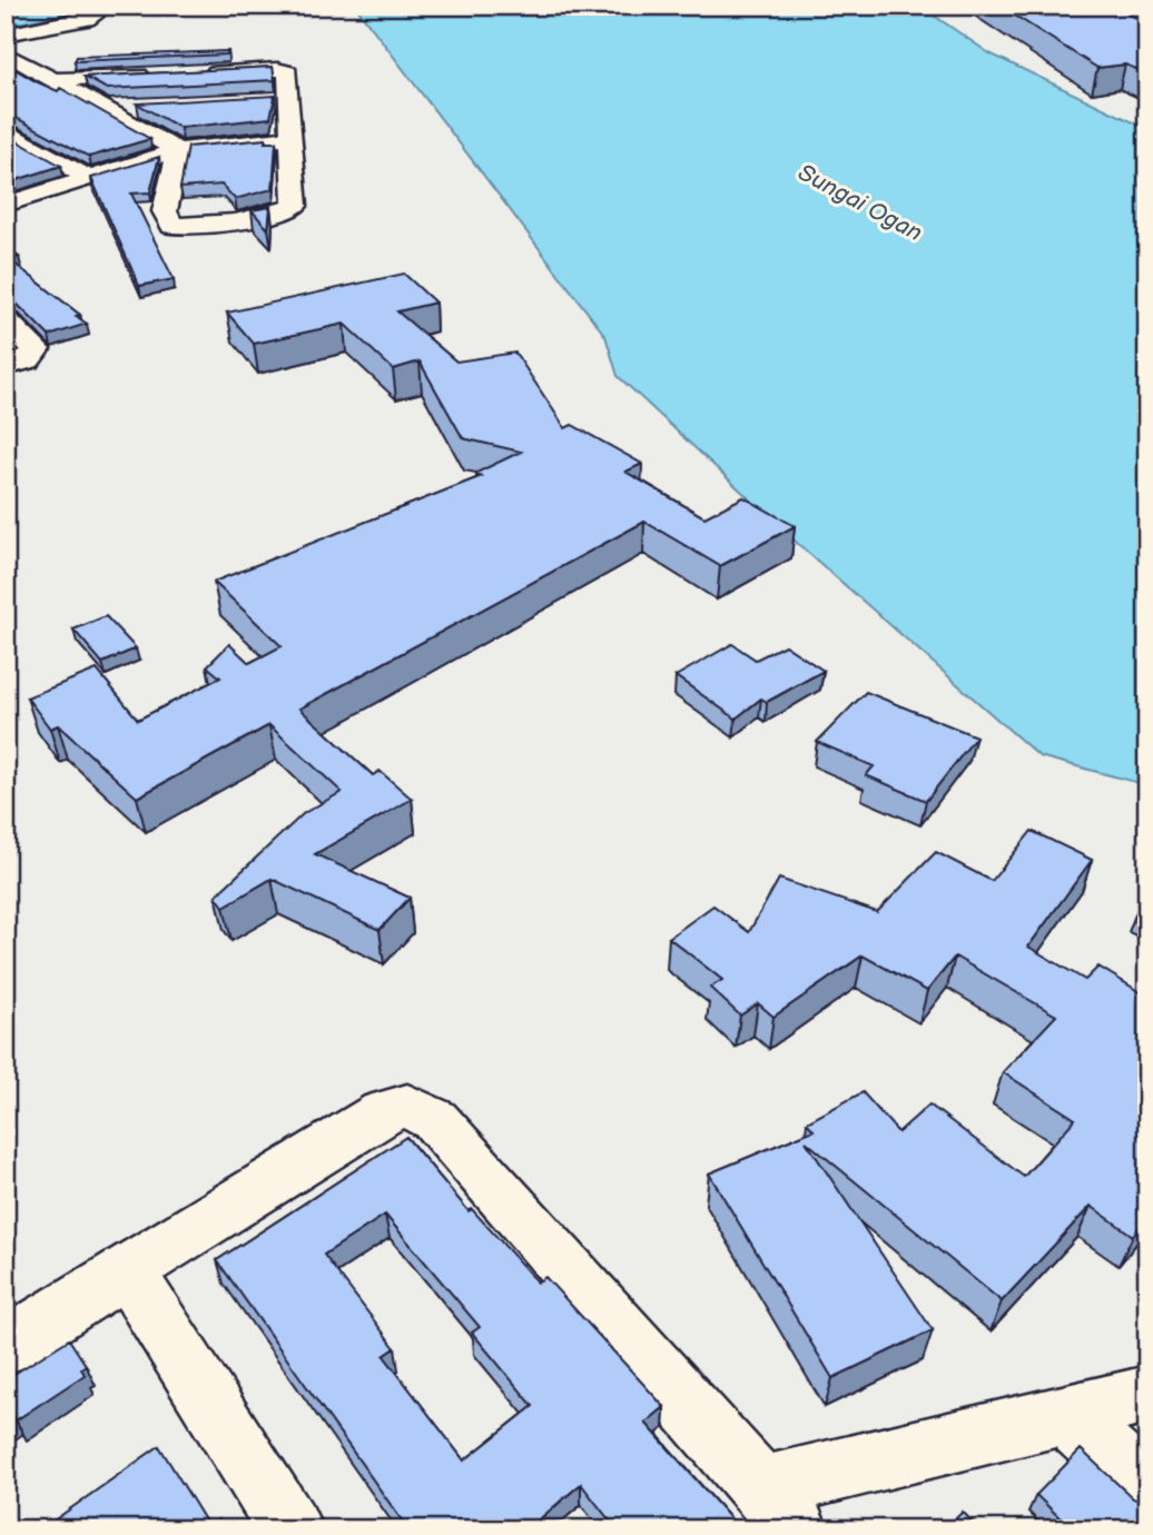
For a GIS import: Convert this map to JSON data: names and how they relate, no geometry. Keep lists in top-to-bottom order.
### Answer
{
  "water": ["Sungai Ogan"]
}
